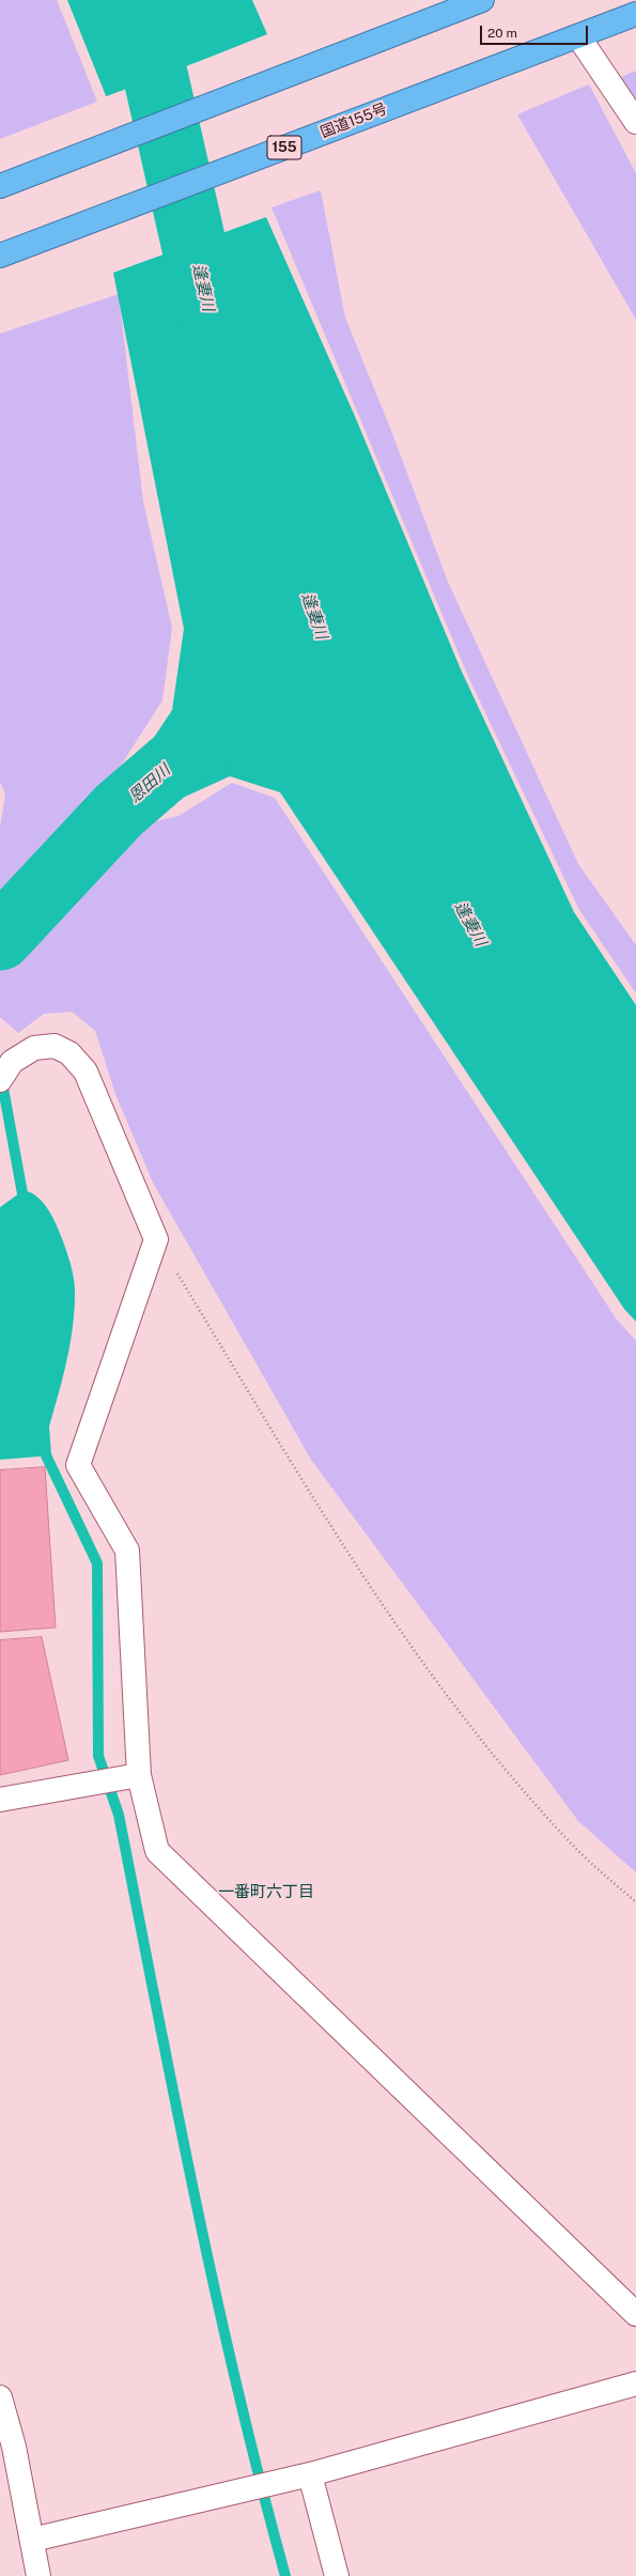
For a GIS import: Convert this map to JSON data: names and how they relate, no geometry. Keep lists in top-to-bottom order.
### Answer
{
  "streets": {
    "highway": ["国道155号", "155"]
  },
  "districts": ["一番町六丁目"],
  "water": ["逢妻川", "恩田川"],
  "scale_bar": "20 m"
}
